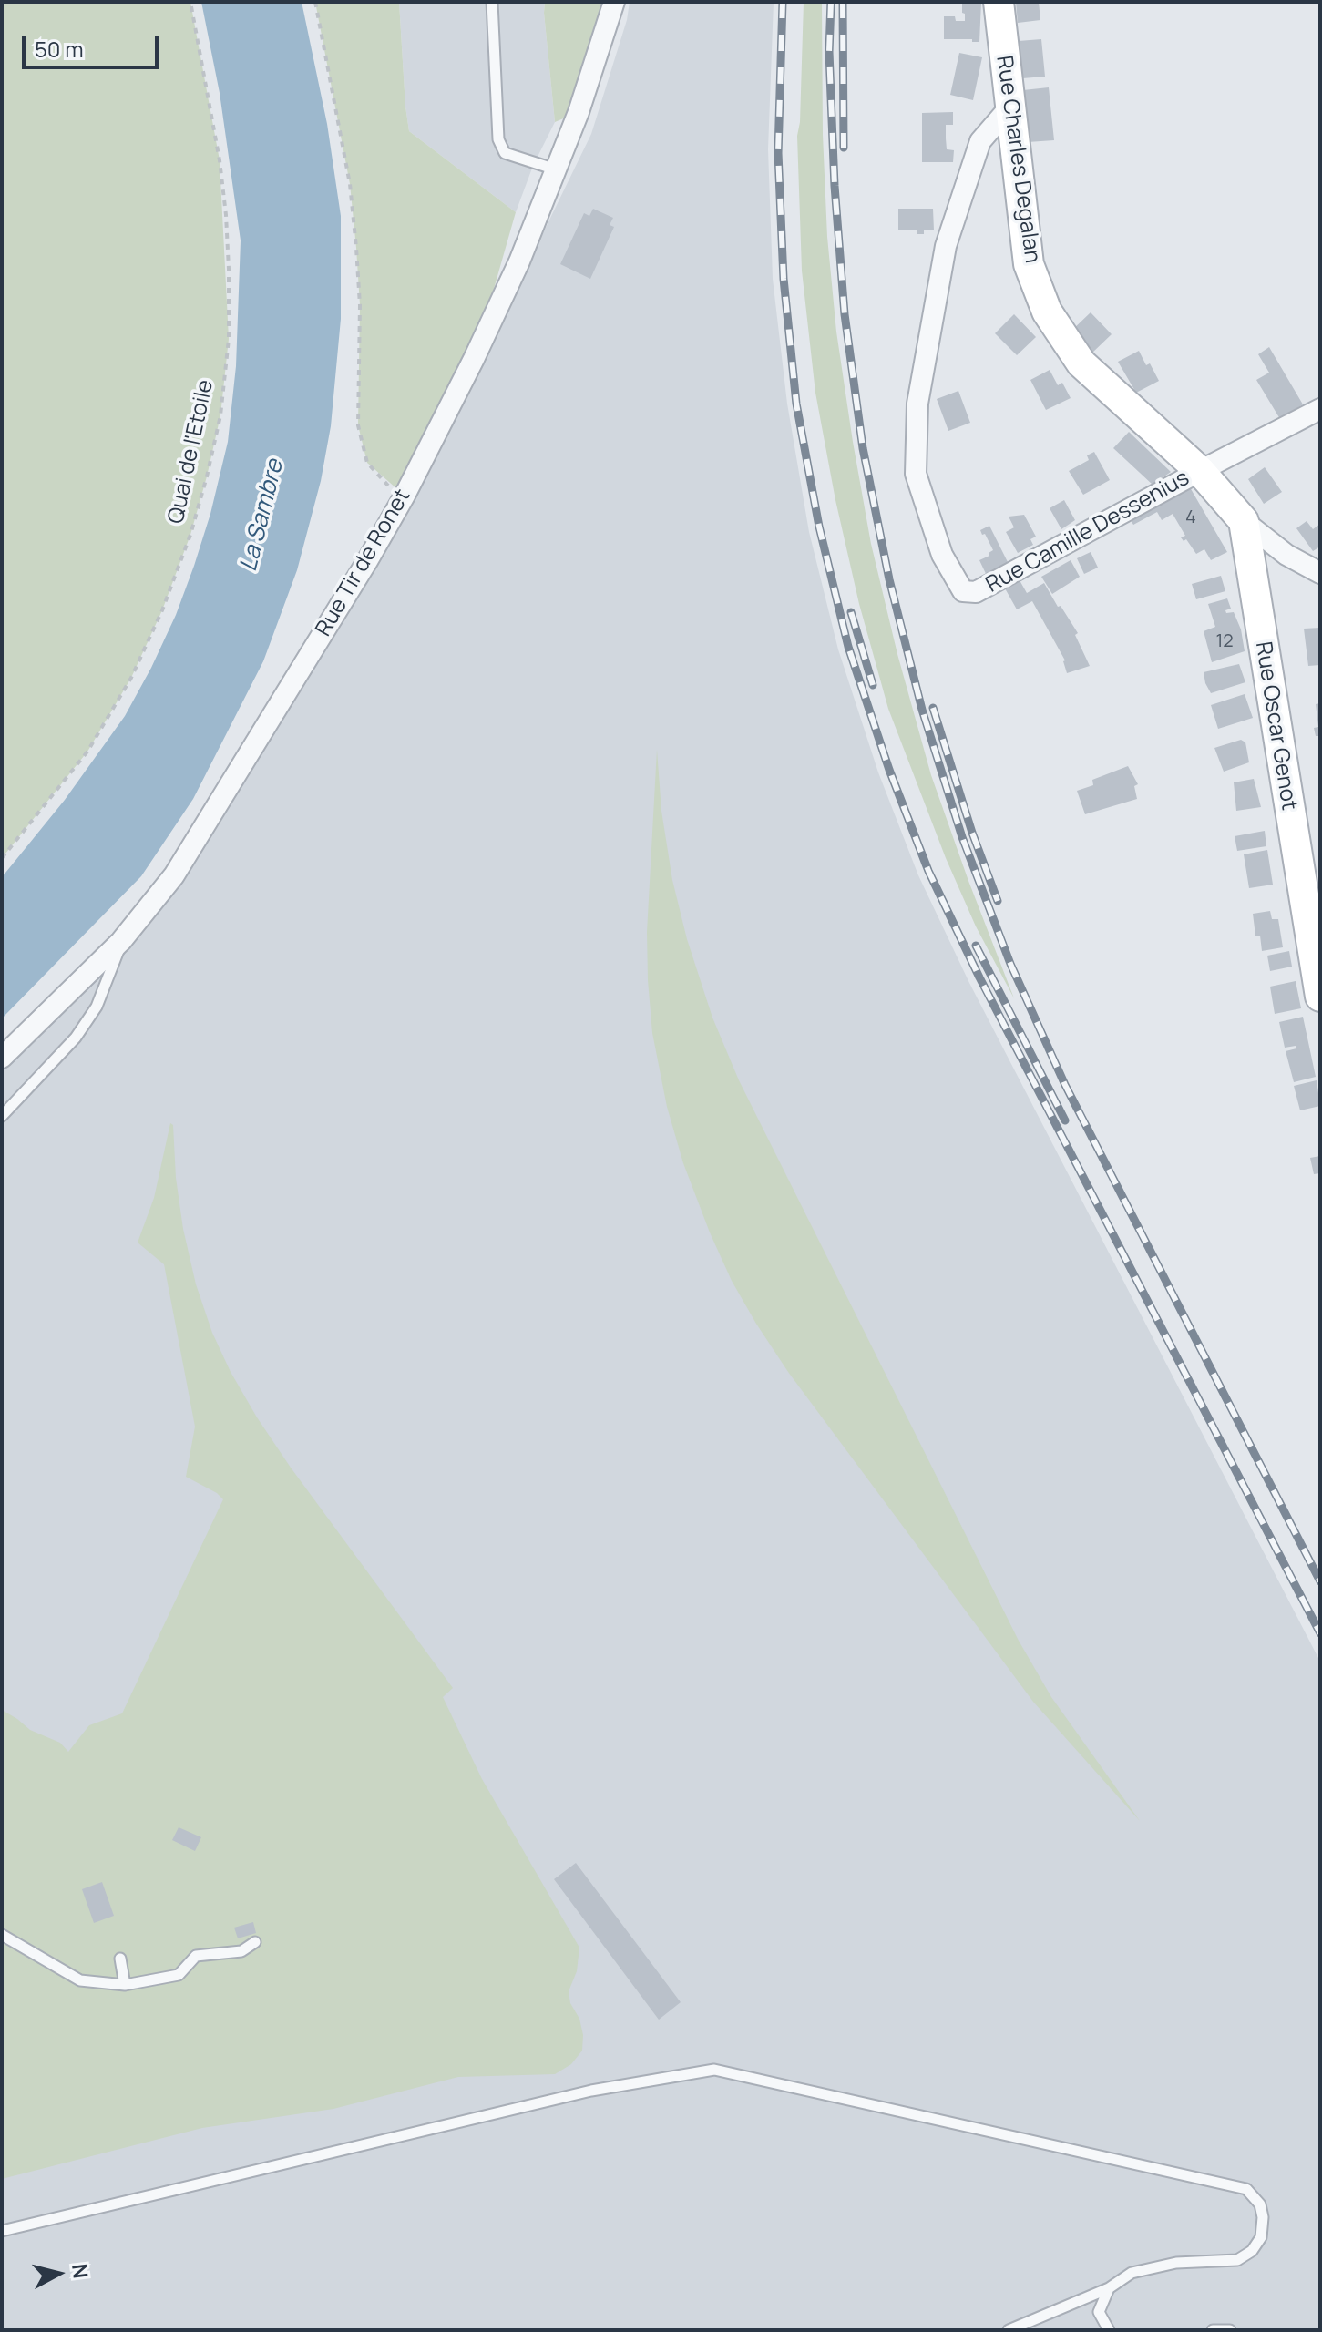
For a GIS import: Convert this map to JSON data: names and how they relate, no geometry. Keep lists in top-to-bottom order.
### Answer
{
  "streets": {
    "street": [
      "Rue Charles Degalan",
      "Rue Camille Dessenius",
      "Rue Tir de Ronet",
      "Rue Oscar Genot"
    ],
    "path": ["Quai de l'Etoile"]
  },
  "crossings": [
    ["Rue Charles Degalan", "Rue Camille Dessenius"]
  ],
  "water": ["La Sambre"],
  "house_numbers": ["4", "12"],
  "scale_bar": "50 m",
  "north": "right"
}
